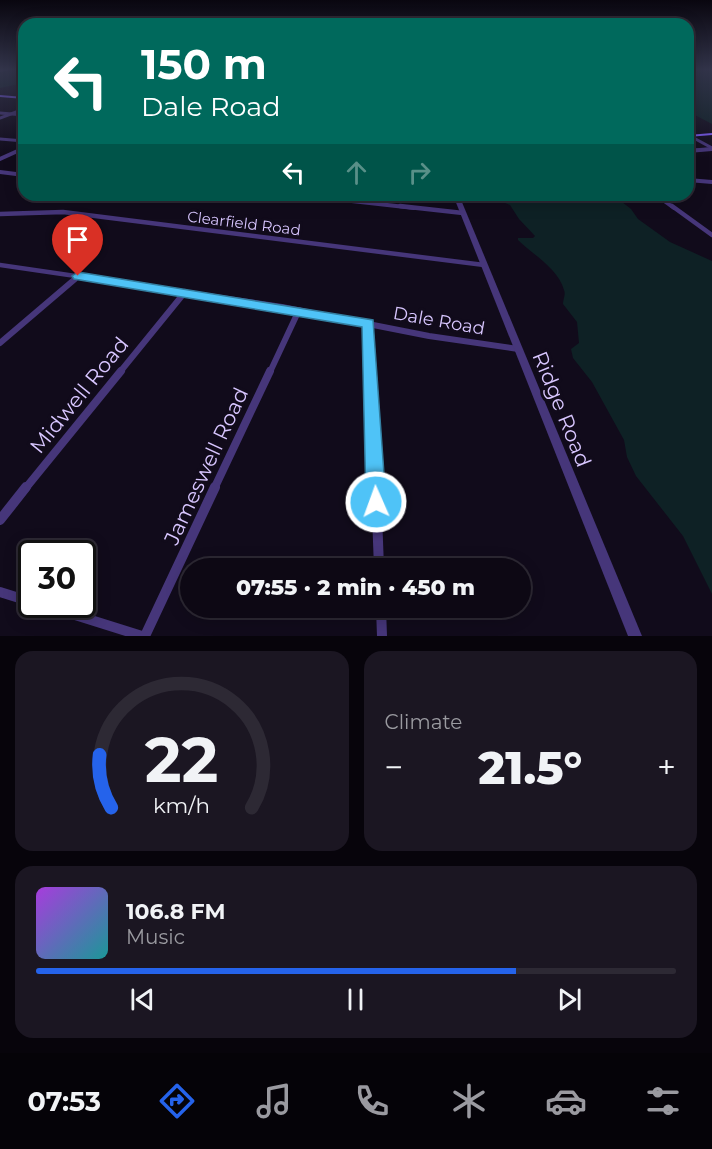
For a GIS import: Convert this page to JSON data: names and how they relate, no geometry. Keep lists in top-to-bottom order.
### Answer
{
  "streets": {
    "street": [
      "Clearfield Road",
      "Dale Road",
      "Midwell Road",
      "Ridge Road",
      "Jameswell Road"
    ]
  },
  "crossings": [
    ["Clearfield Road", "Ridge Road"],
    ["Dale Road", "Midwell Road"],
    ["Dale Road", "Ridge Road"],
    ["Dale Road", "Jameswell Road"]
  ],
  "page": {
    "turn": ["150 m", "Dale Road"],
    "limit": "30",
    "trip": "07:55 · 2 min · 450 m",
    "tile": "Climate",
    "heat": ["−", "21.5°", "+"],
    "song": ["106.8 FM", "Music"],
    "tabs": "07:53",
    "gauge": ["22", "km/h"]
  }
}
